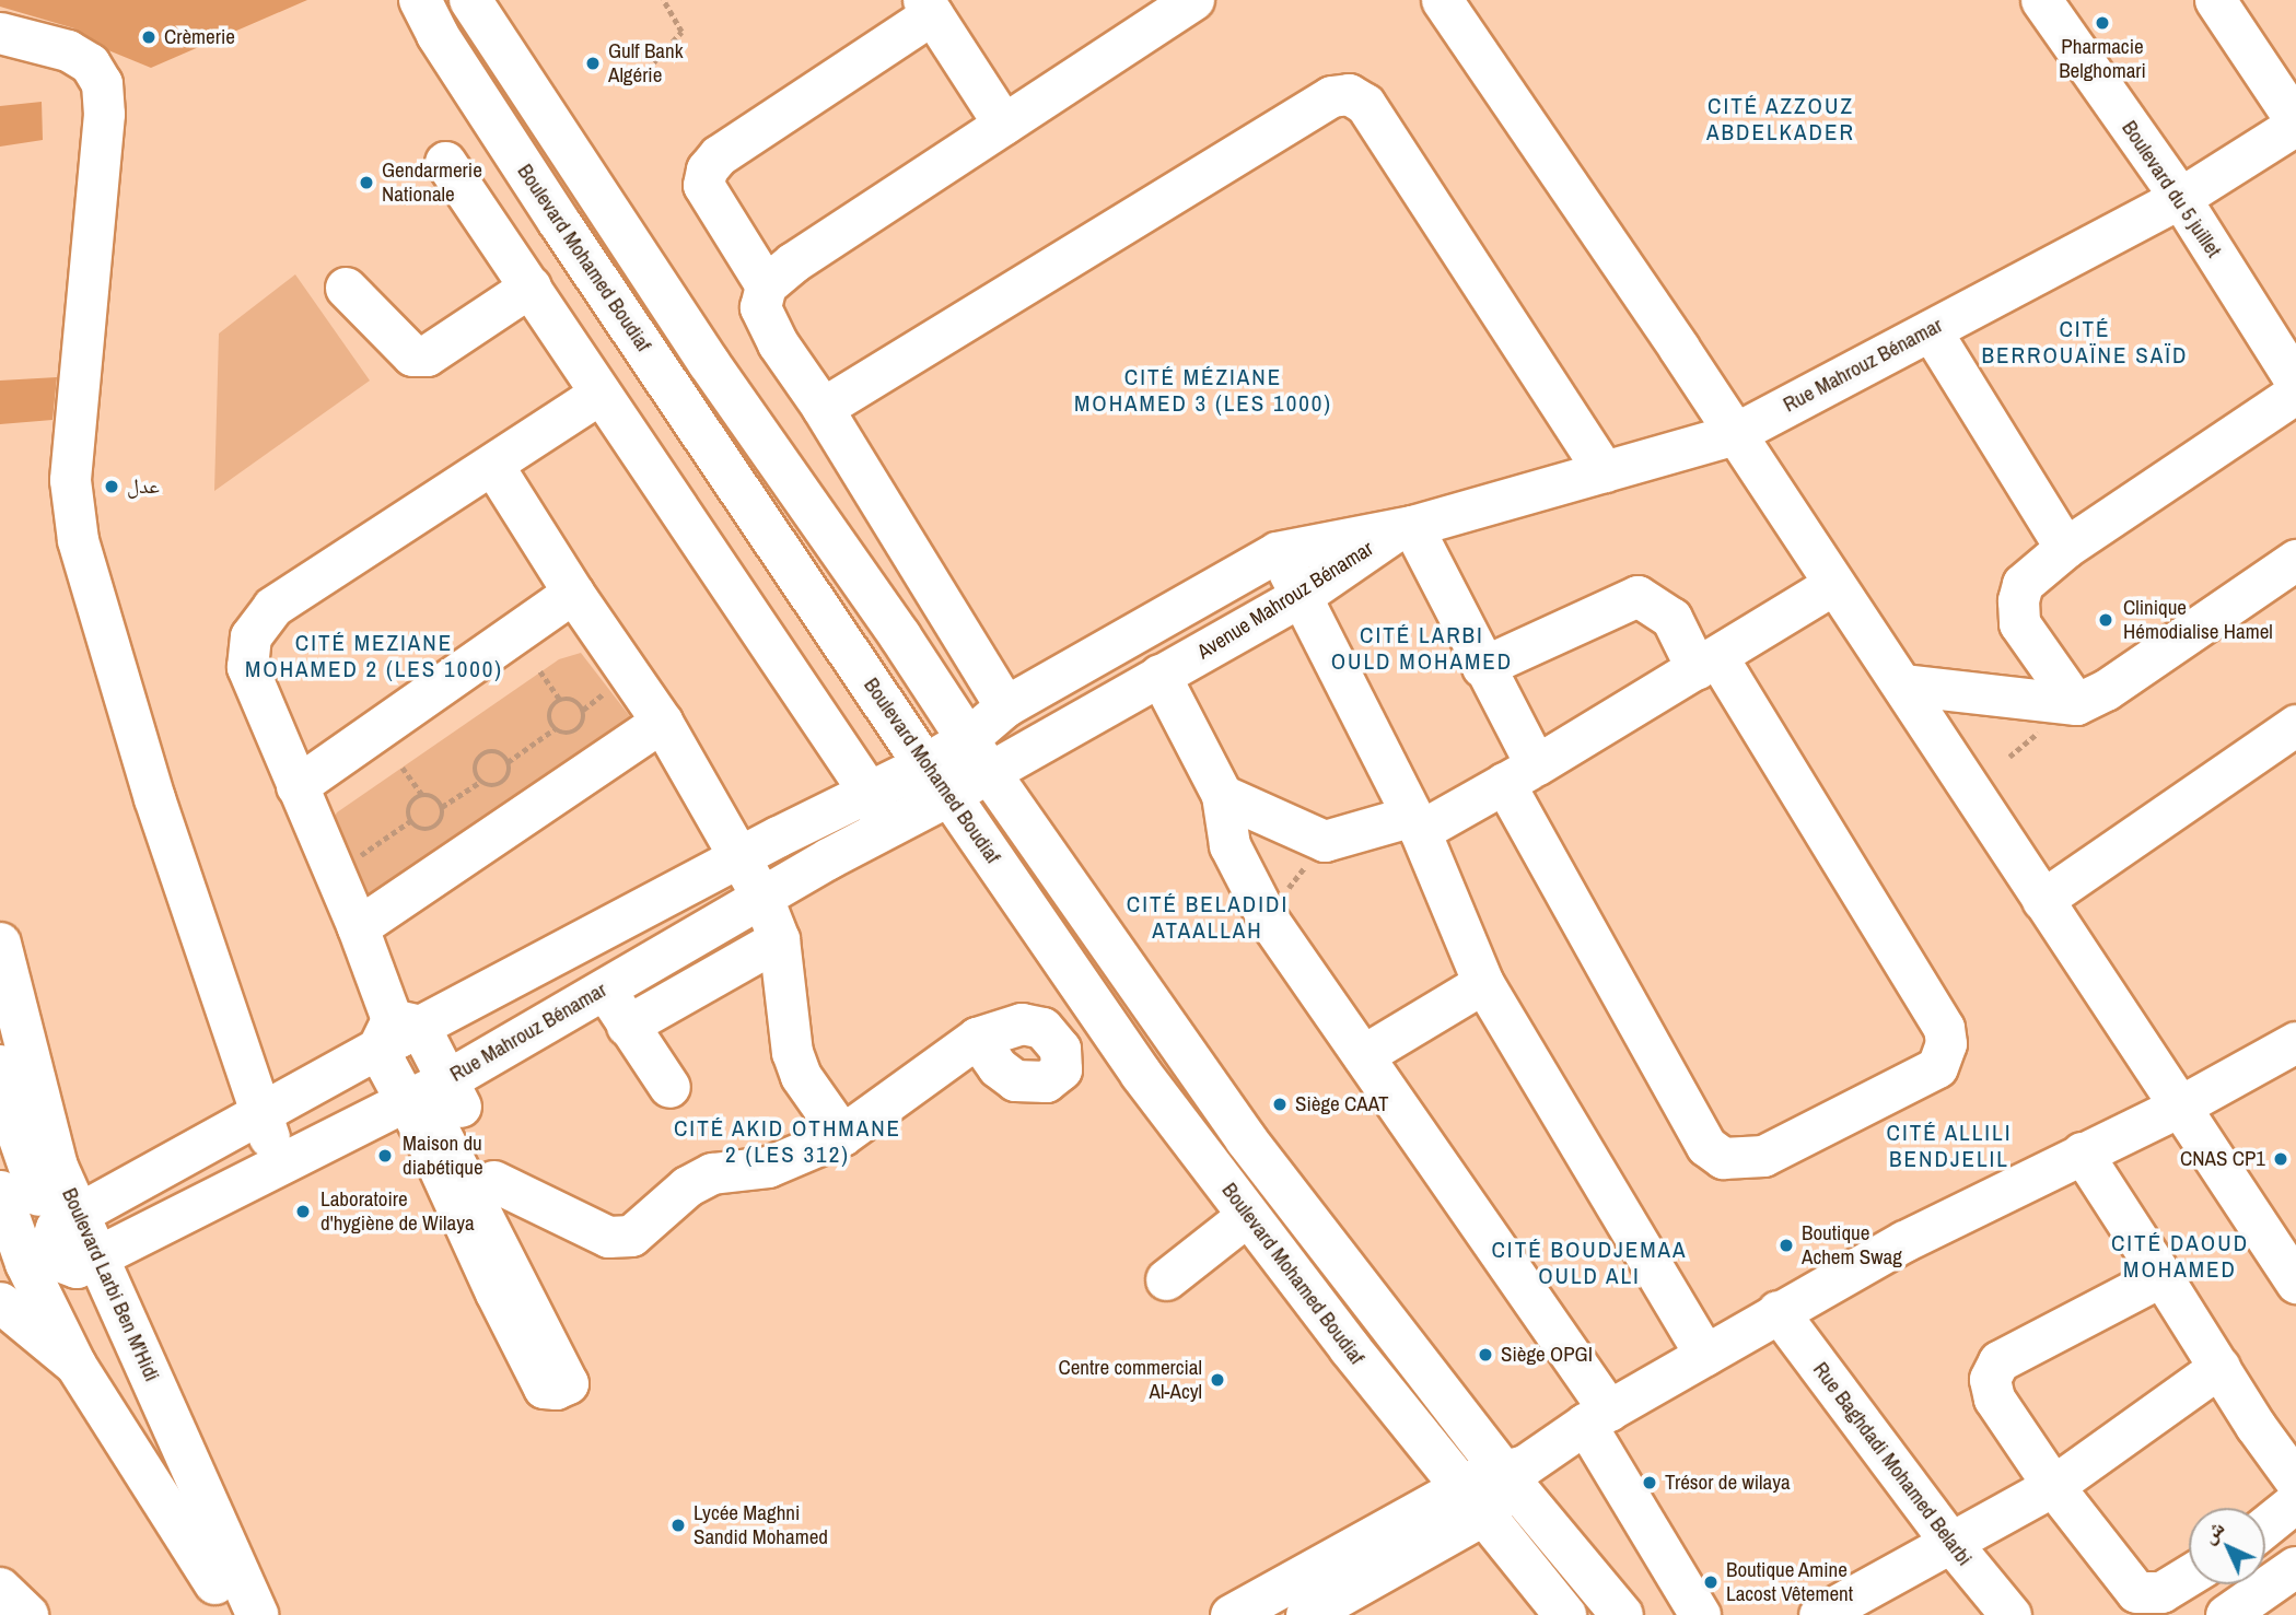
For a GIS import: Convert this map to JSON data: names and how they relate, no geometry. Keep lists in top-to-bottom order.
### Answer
{
  "streets": {
    "main road": ["Boulevard Mohamed Boudiaf", "Boulevard Larbi Ben M'Hidi"],
    "street": [
      "Boulevard du 5 juillet",
      "Rue Mahrouz Bénamar",
      "Avenue Mahrouz Bénamar",
      "Rue Baghdadi Mohamed Belarbi"
    ]
  },
  "crossings": [
    ["Boulevard du 5 juillet", "Rue Mahrouz Bénamar"],
    ["Boulevard Mohamed Boudiaf", "Rue Mahrouz Bénamar"],
    ["Boulevard Mohamed Boudiaf", "Avenue Mahrouz Bénamar"],
    ["Rue Mahrouz Bénamar", "Avenue Mahrouz Bénamar"],
    ["Rue Mahrouz Bénamar", "Boulevard Larbi Ben M'Hidi"]
  ],
  "districts": [
    "CITÉ AZZOUZ ABDELKADER",
    "CITÉ BERROUAÏNE SAÏD",
    "CITÉ MÉZIANE MOHAMED 3 (LES 1000)",
    "CITÉ LARBI OULD MOHAMED",
    "CITÉ MEZIANE MOHAMED 2 (LES 1000)",
    "CITÉ BELADIDI ATAALLAH",
    "CITÉ AKID OTHMANE 2 (LES 312)",
    "CITÉ ALLILI BENDJELIL",
    "CITÉ DAOUD MOHAMED",
    "CITÉ BOUDJEMAA OULD ALI"
  ],
  "places": [
    "Pharmacie Belghomari",
    "Crèmerie",
    "Gulf Bank Algérie",
    "Gendarmerie Nationale",
    "عدل",
    "Clinique Hémodialise Hamel",
    "Siège CAAT",
    "Maison du diabétique",
    "CNAS CP1",
    "Laboratoire d'hygiène de Wilaya",
    "Boutique Achem Swag",
    "Siège OPGI",
    "Centre commercial Al-Acyl",
    "Trésor de wilaya",
    "Lycée Maghni Sandid Mohamed",
    "Boutique Amine Lacost Vêtement"
  ],
  "north": "top left"
}
